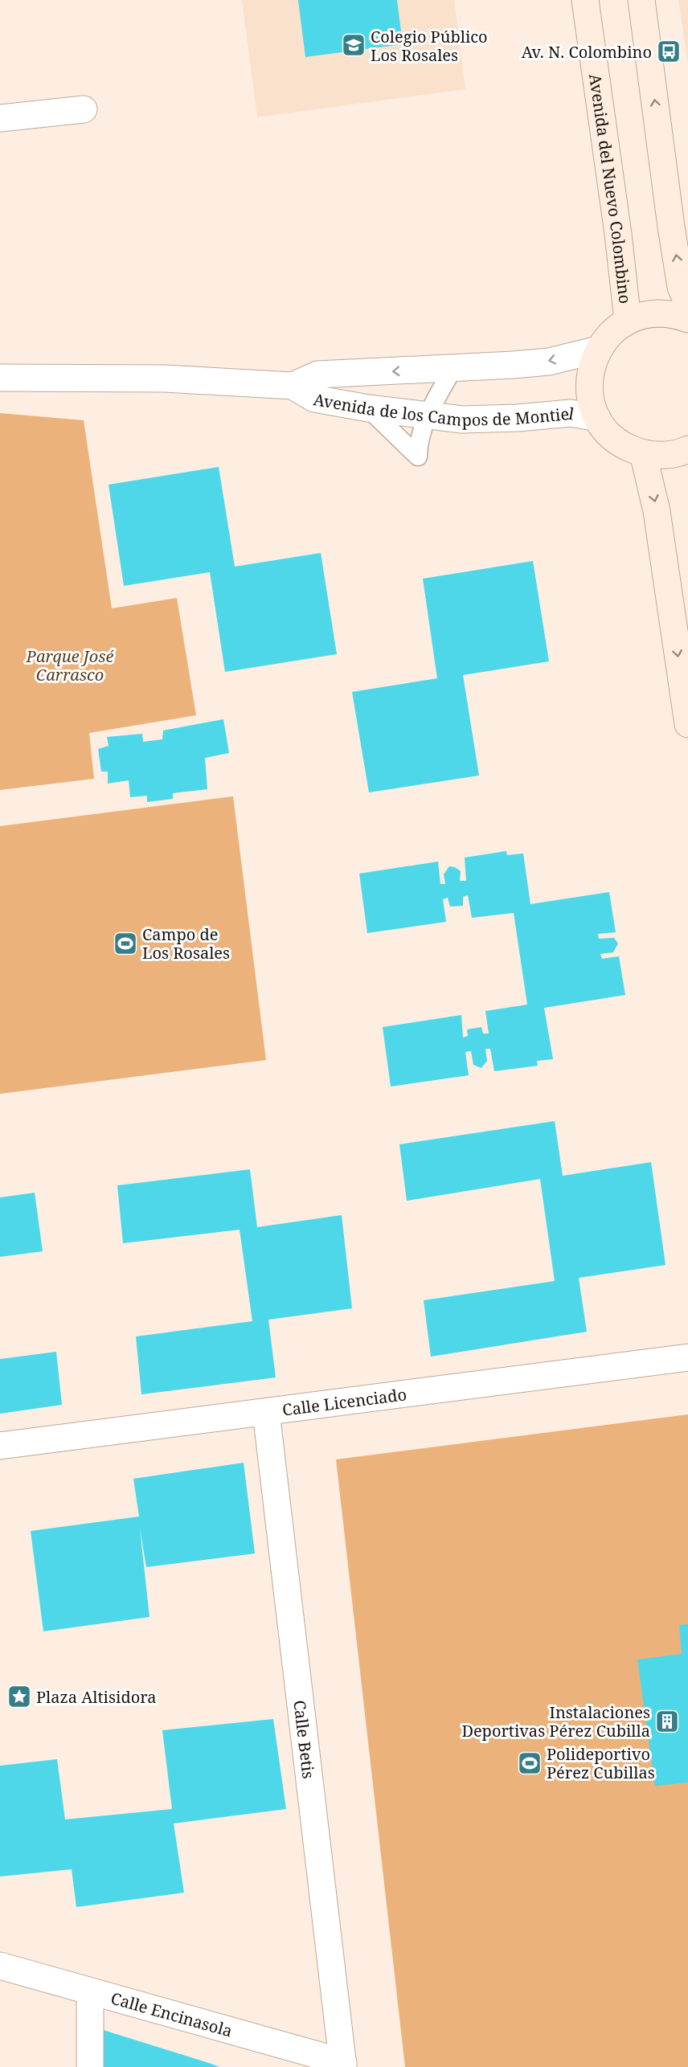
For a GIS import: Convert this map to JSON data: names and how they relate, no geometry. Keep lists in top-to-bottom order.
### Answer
{
  "streets": {
    "street": [
      "Avenida del Nuevo Colombino",
      "Avenida de los Campos de Montiel",
      "Calle Licenciado",
      "Calle Betis",
      "Calle Encinasola"
    ]
  },
  "crossings": [
    ["Calle Licenciado", "Calle Betis"],
    ["Calle Betis", "Calle Encinasola"]
  ],
  "parks": ["Parque José Carrasco"],
  "places": {
    "school or university": ["Colegio Público Los Rosales"],
    "bus stop": ["Av. N. Colombino"],
    "sports": ["Campo de Los Rosales", "Polideportivo Pérez Cubillas"],
    "place": ["Plaza Altisidora"],
    "building": ["Instalaciones Deportivas Pérez Cubilla"]
  }
}
